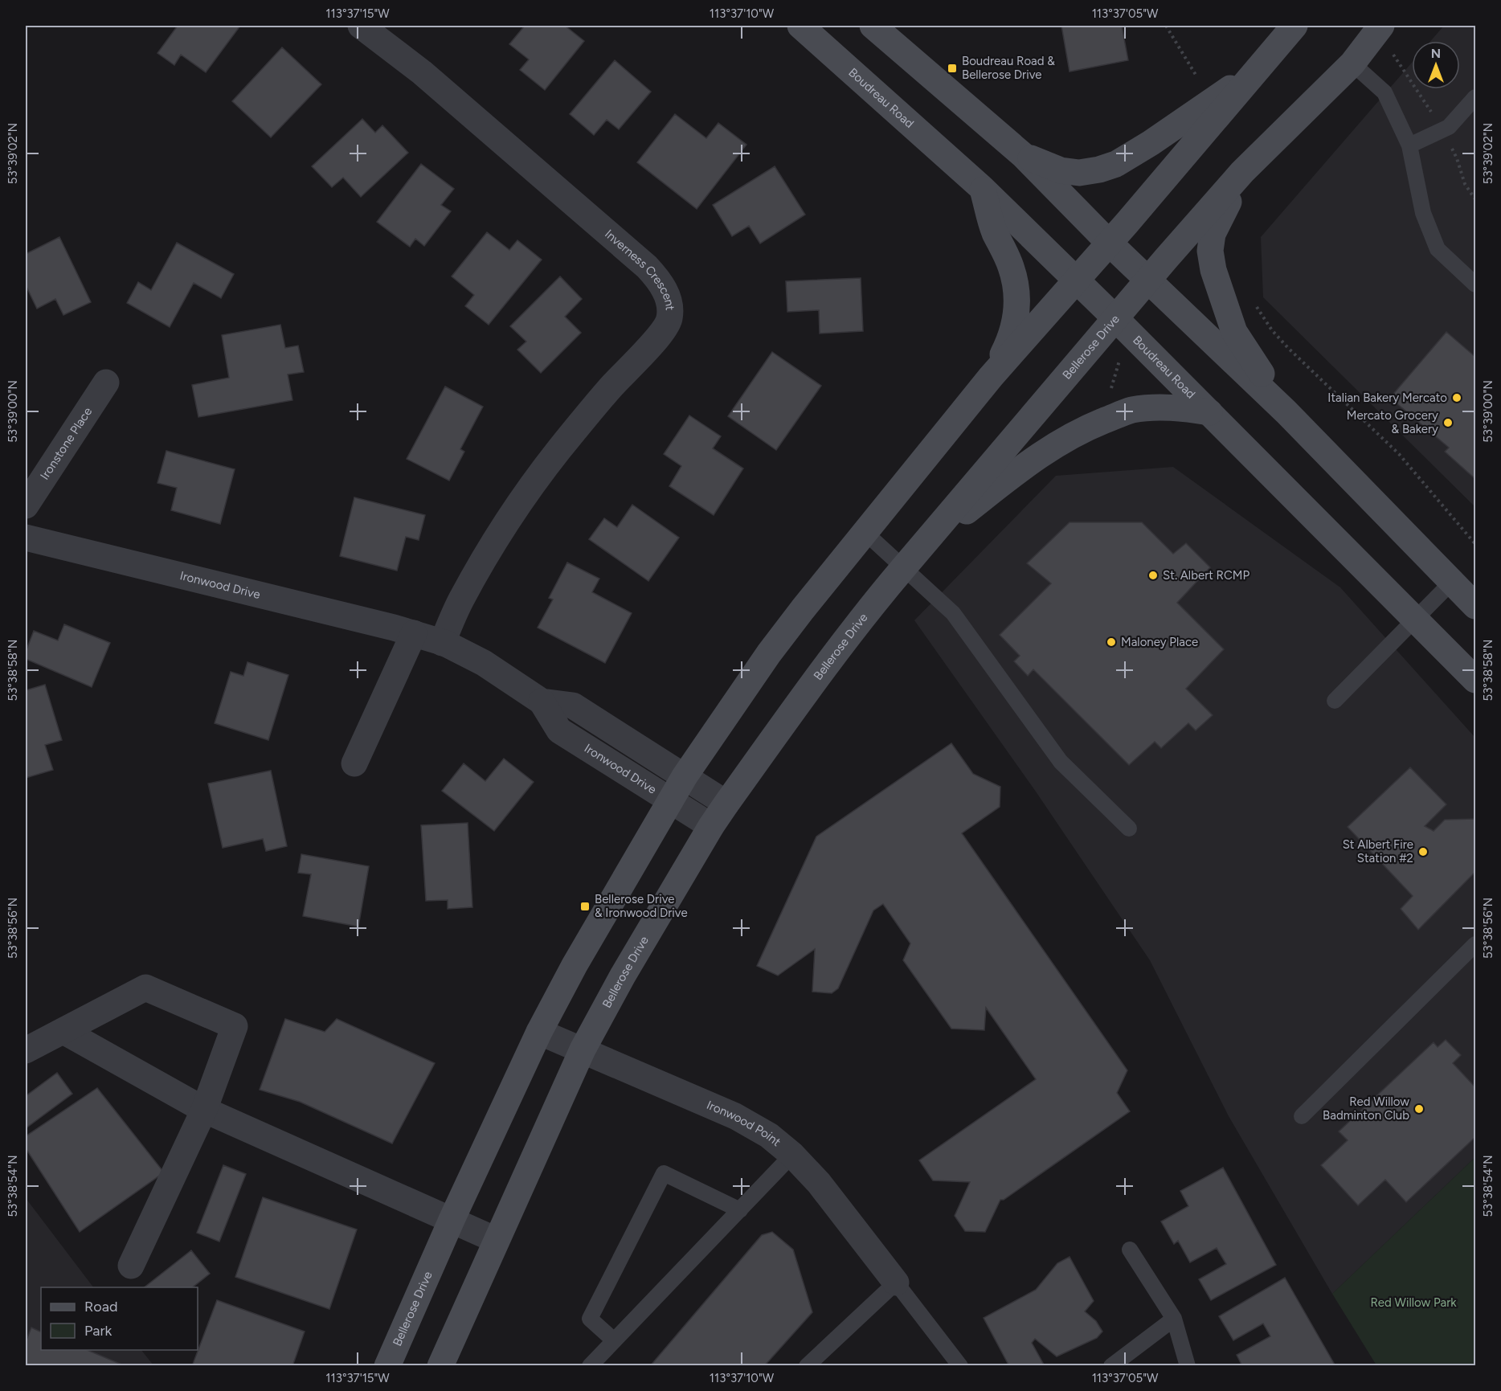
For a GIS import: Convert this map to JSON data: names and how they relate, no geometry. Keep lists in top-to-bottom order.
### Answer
{
  "streets": {
    "main road": ["Boudreau Road", "Bellerose Drive"],
    "street": [
      "Inverness Crescent",
      "Ironstone Place",
      "Ironwood Drive",
      "Ironwood Point"
    ]
  },
  "crossings": [
    ["Boudreau Road", "Bellerose Drive"],
    ["Inverness Crescent", "Ironwood Drive"],
    ["Bellerose Drive", "Ironwood Drive"],
    ["Bellerose Drive", "Ironwood Point"]
  ],
  "parks": ["Red Willow Park"],
  "places": {
    "transit": ["Boudreau Road & Bellerose Drive", "Bellerose Drive & Ironwood Drive"],
    "other": [
      "Italian Bakery Mercato",
      "Mercato Grocery & Bakery",
      "St. Albert RCMP",
      "Maloney Place",
      "St Albert Fire Station #2",
      "Red Willow Badminton Club"
    ]
  },
  "legend": ["Road", "Park"],
  "north": "top",
  "coordinates": [
    "113°37'15\"W",
    "113°37'10\"W",
    "113°37'05\"W",
    "53°39'02\"N",
    "53°39'00\"N",
    "53°38'58\"N",
    "53°38'56\"N",
    "53°38'54\"N"
  ]
}
